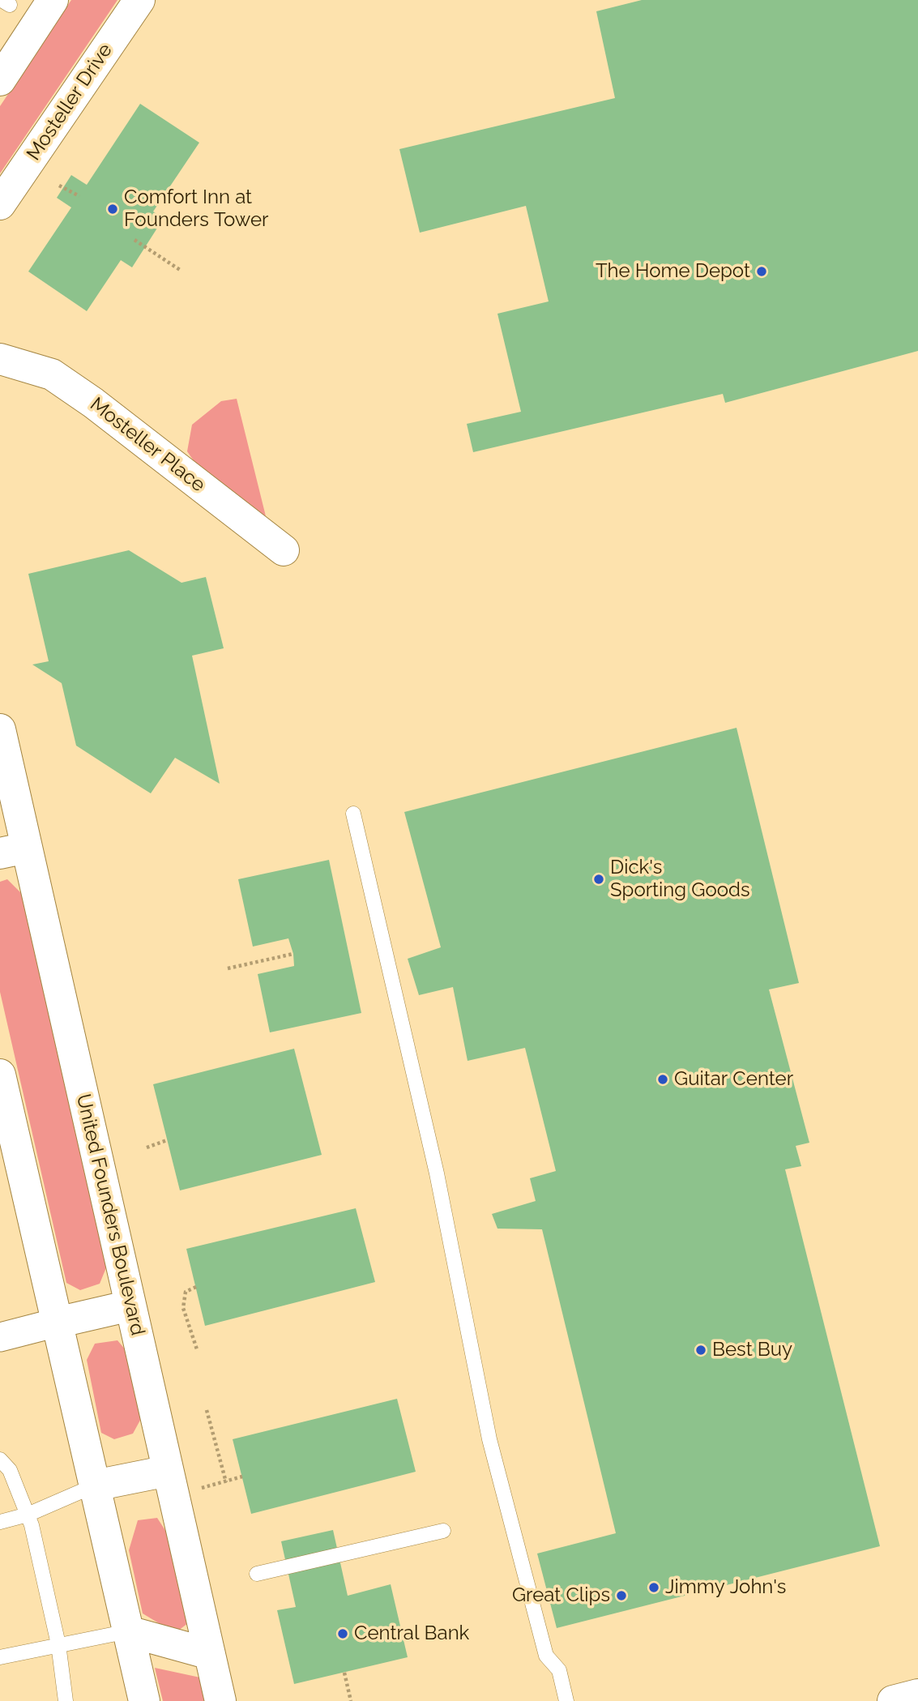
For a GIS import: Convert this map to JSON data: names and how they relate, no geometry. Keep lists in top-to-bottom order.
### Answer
{
  "streets": {
    "street": ["Mosteller Drive", "Mosteller Place", "United Founders Boulevard"]
  },
  "places": [
    "Comfort Inn at Founders Tower",
    "The Home Depot",
    "Dick's Sporting Goods",
    "Guitar Center",
    "Best Buy",
    "Jimmy John's",
    "Great Clips",
    "Central Bank"
  ]
}
